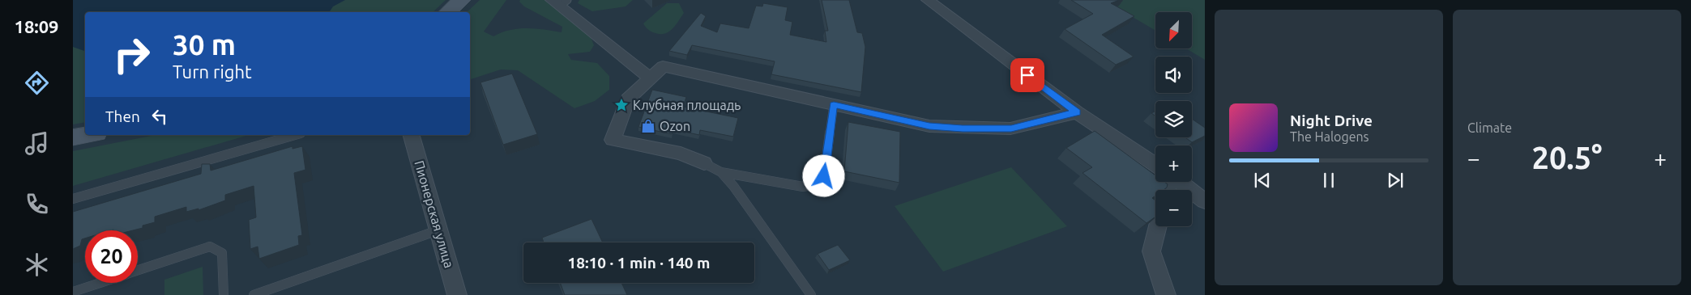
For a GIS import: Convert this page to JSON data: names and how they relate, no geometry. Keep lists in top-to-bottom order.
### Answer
{
  "streets": {
    "street": ["Пионерская улица"]
  },
  "places": {
    "place": ["Клубная площадь"],
    "shop": ["Ozon"]
  },
  "north": "bottom left",
  "page": {
    "tabs": "18:09",
    "tile": "Climate",
    "map_buttons": ["+", "−"],
    "turn": ["30 m", "Turn right"],
    "then": "Then",
    "song": ["Night Drive", "The Halogens"],
    "heat": ["−", "20.5°", "+"],
    "limit": "20",
    "trip": "18:10 · 1 min · 140 m"
  }
}
